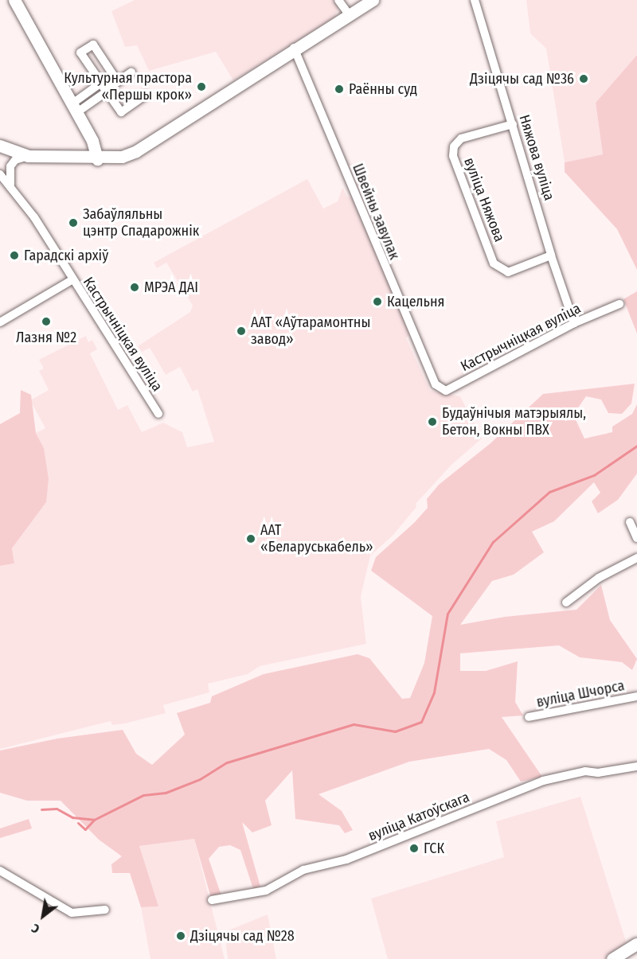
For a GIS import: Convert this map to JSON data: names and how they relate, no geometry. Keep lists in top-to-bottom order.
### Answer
{
  "streets": {
    "street": [
      "Няжова вуліца",
      "вуліца Няжова",
      "Швейны завулак",
      "Кастрычніцкая вуліца",
      "вуліца Шчорса",
      "вуліца Катоўскага"
    ]
  },
  "crossings": [
    ["Няжова вуліца", "вуліца Няжова"],
    ["Няжова вуліца", "Кастрычніцкая вуліца"],
    ["Швейны завулак", "Кастрычніцкая вуліца"]
  ],
  "places": [
    "Дзіцячы сад №36",
    "Культурная прастора «Першы крок»",
    "Раённы суд",
    "Забаўляльны цэнтр Спадарожнік",
    "Гарадскі архіў",
    "МРЭА ДАІ",
    "Кацельня",
    "Лазня №2",
    "ААТ «Аўтарамонтны завод»",
    "Будаўнічыя матэрыялы, Бетон, Вокны ПВХ",
    "ААТ «Беларуськабель»",
    "ГСК",
    "Дзіцячы сад №28"
  ],
  "north": "bottom left"
}
